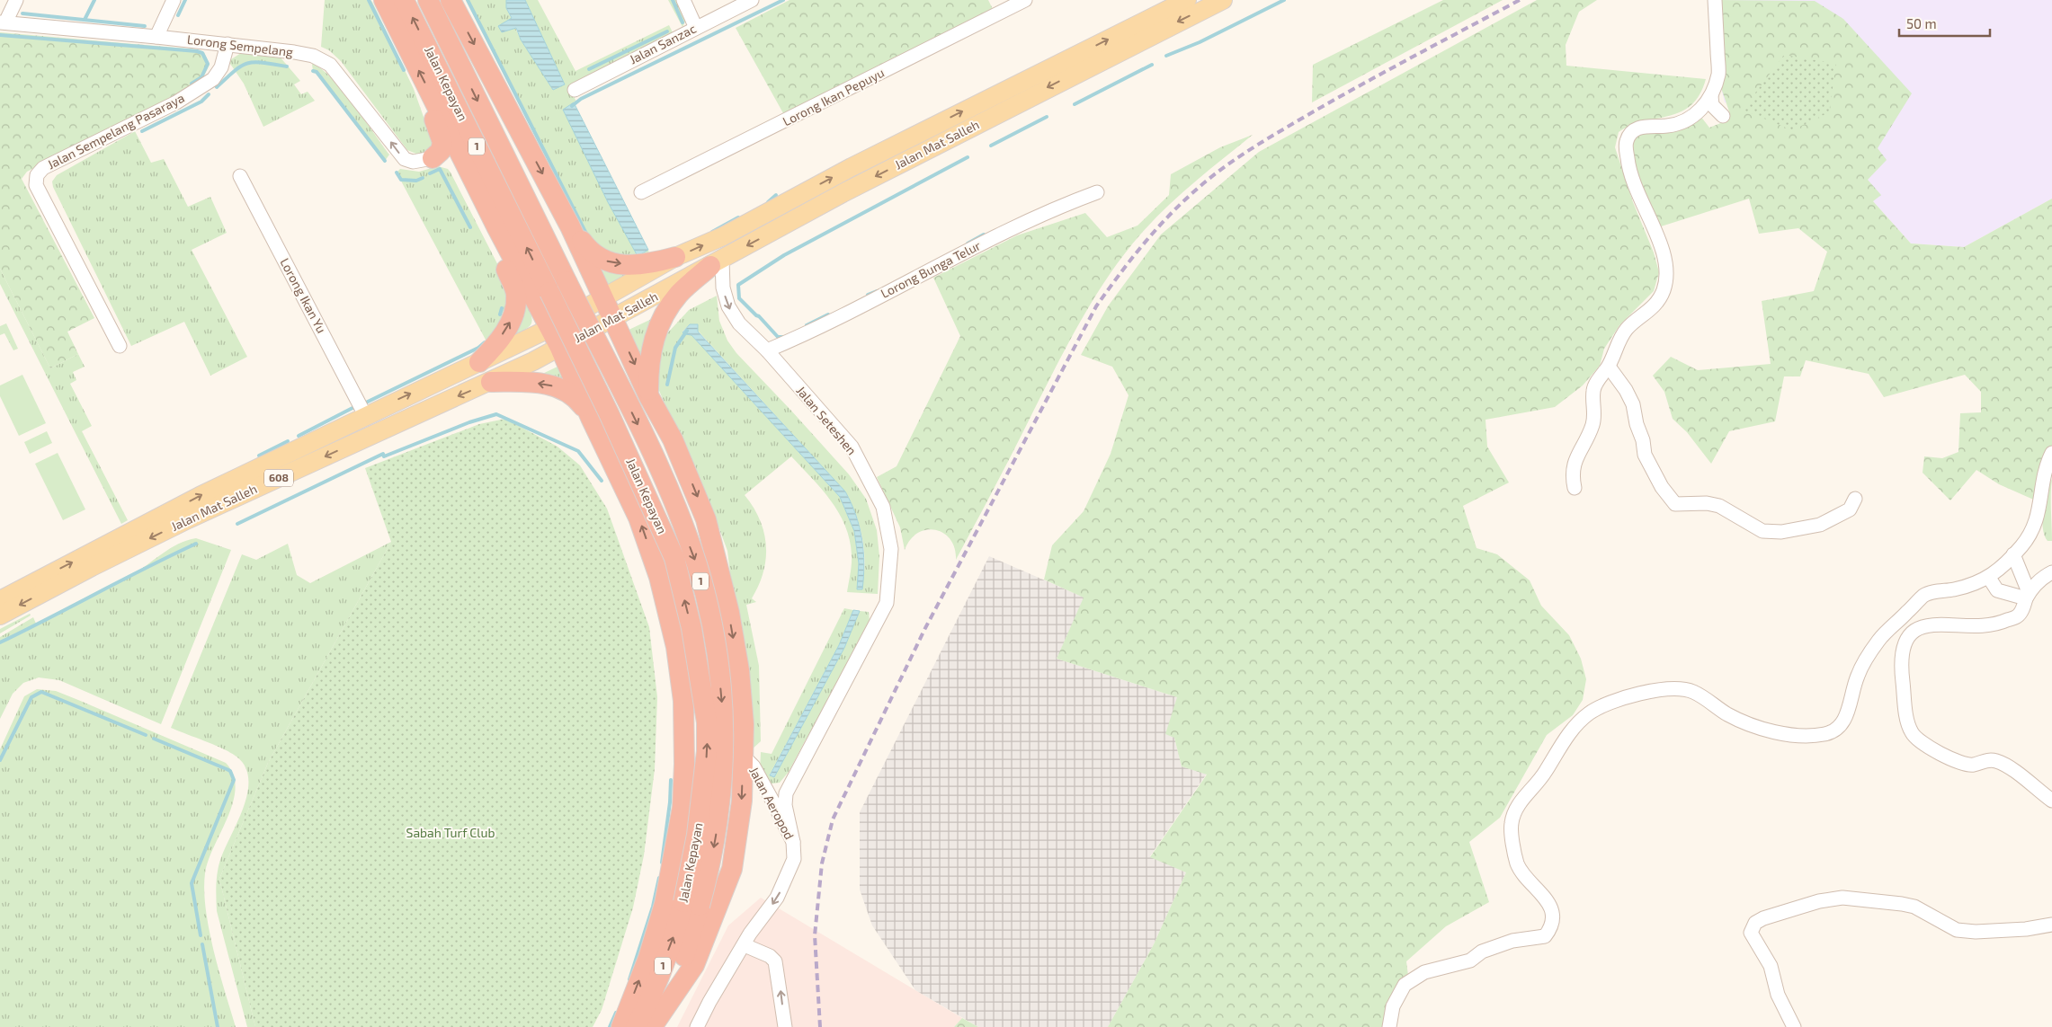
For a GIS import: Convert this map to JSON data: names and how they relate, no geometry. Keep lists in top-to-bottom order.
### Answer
{
  "streets": {
    "highway": ["Jalan Kepayan", "1"],
    "main road": ["Jalan Mat Salleh", "608"],
    "street": [
      "Jalan Sanzac",
      "Lorong Sempelang",
      "Lorong Ikan Pepuyu",
      "Jalan Sempelang Pasaraya",
      "Lorong Bunga Telur",
      "Lorong Ikan Yu",
      "Jalan Seteshen",
      "Jalan Aeropod"
    ]
  },
  "crossings": [
    ["Lorong Sempelang", "Jalan Sempelang Pasaraya"],
    ["Jalan Mat Salleh", "Lorong Ikan Yu"],
    ["Jalan Mat Salleh", "Jalan Seteshen"],
    ["Lorong Bunga Telur", "Jalan Seteshen"],
    ["Jalan Seteshen", "Jalan Aeropod"]
  ],
  "one_way": ["Lorong Sempelang", "Jalan Aeropod"],
  "parks": ["Sabah Turf Club"],
  "scale_bar": "50 m"
}
